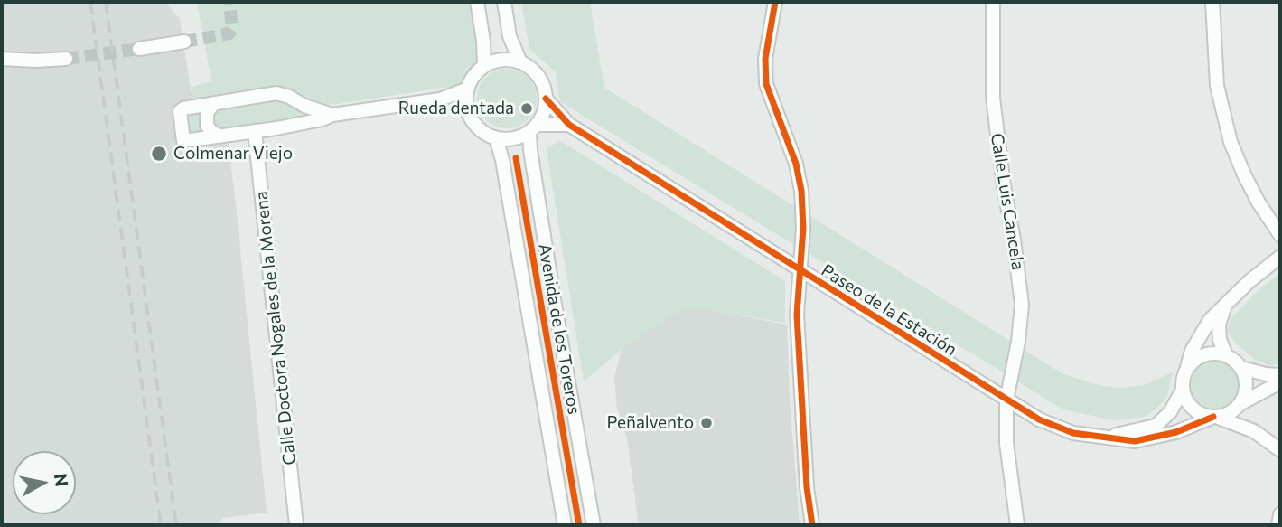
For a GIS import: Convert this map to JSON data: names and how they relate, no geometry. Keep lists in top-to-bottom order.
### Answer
{
  "streets": {
    "street": [
      "Calle Luis Cancela",
      "Paseo de la Estación",
      "Calle Doctora Nogales de la Morena",
      "Avenida de los Toreros"
    ]
  },
  "crossings": [
    ["Calle Luis Cancela", "Paseo de la Estación"],
    ["Paseo de la Estación", "Avenida de los Toreros"]
  ],
  "places": ["Rueda dentada", "Colmenar Viejo", "Peñalvento"],
  "north": "right"
}
